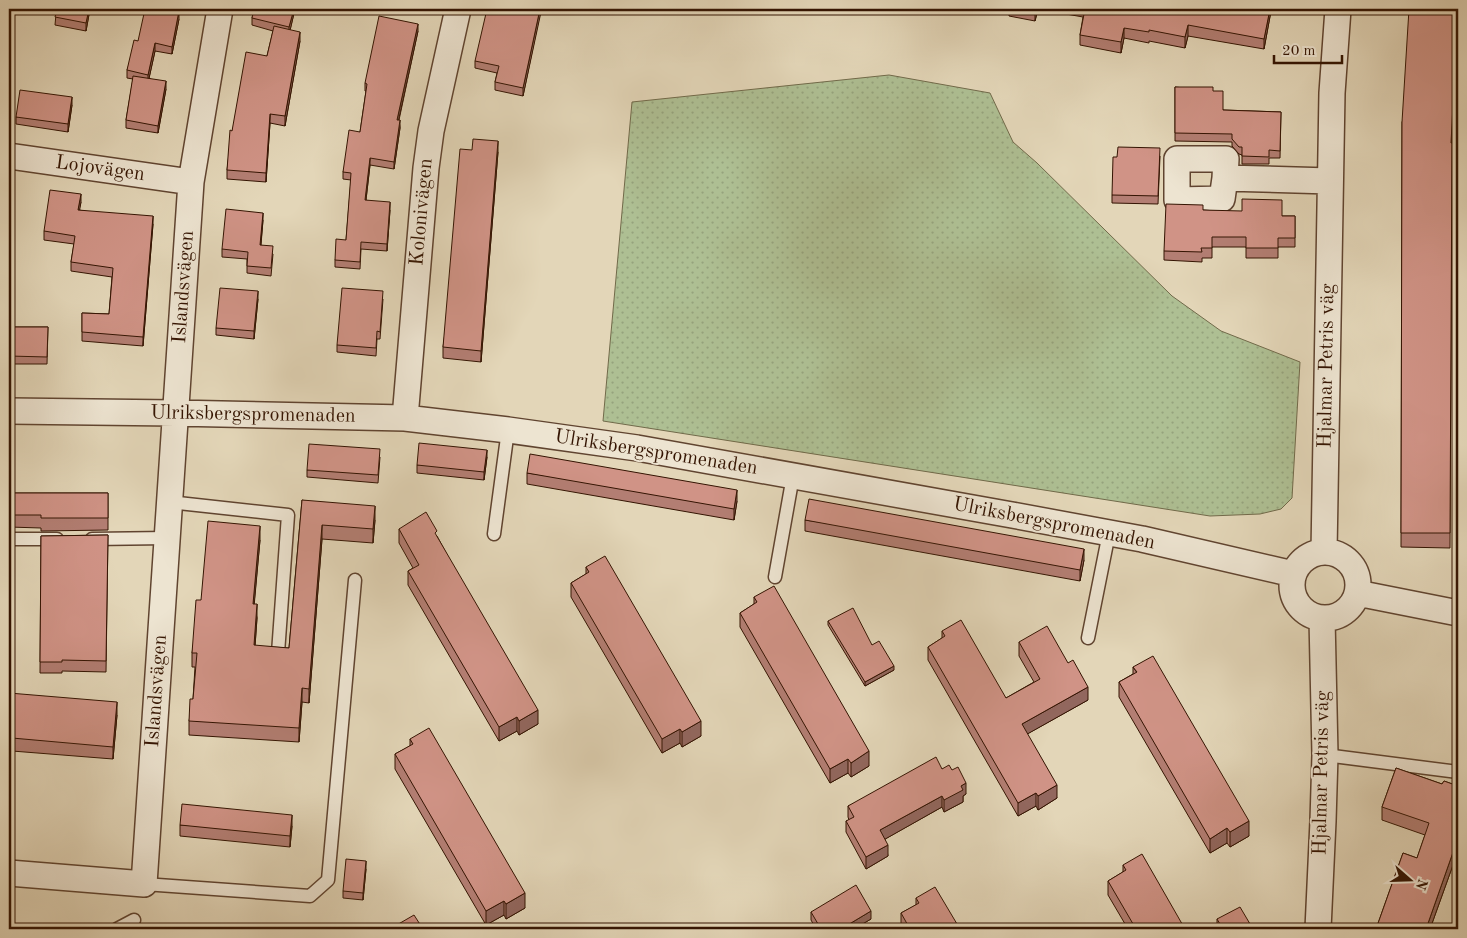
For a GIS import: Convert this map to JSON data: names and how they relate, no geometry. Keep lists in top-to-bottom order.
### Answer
{
  "streets": {
    "street": [
      "Lojovägen",
      "Kolonivägen",
      "Islandsvägen",
      "Hjalmar Petris väg",
      "Ulriksbergspromenaden"
    ]
  },
  "crossings": [
    ["Lojovägen", "Islandsvägen"],
    ["Kolonivägen", "Ulriksbergspromenaden"],
    ["Islandsvägen", "Ulriksbergspromenaden"],
    ["Hjalmar Petris väg", "Ulriksbergspromenaden"]
  ],
  "scale_bar": "20 m",
  "north": "right"
}
